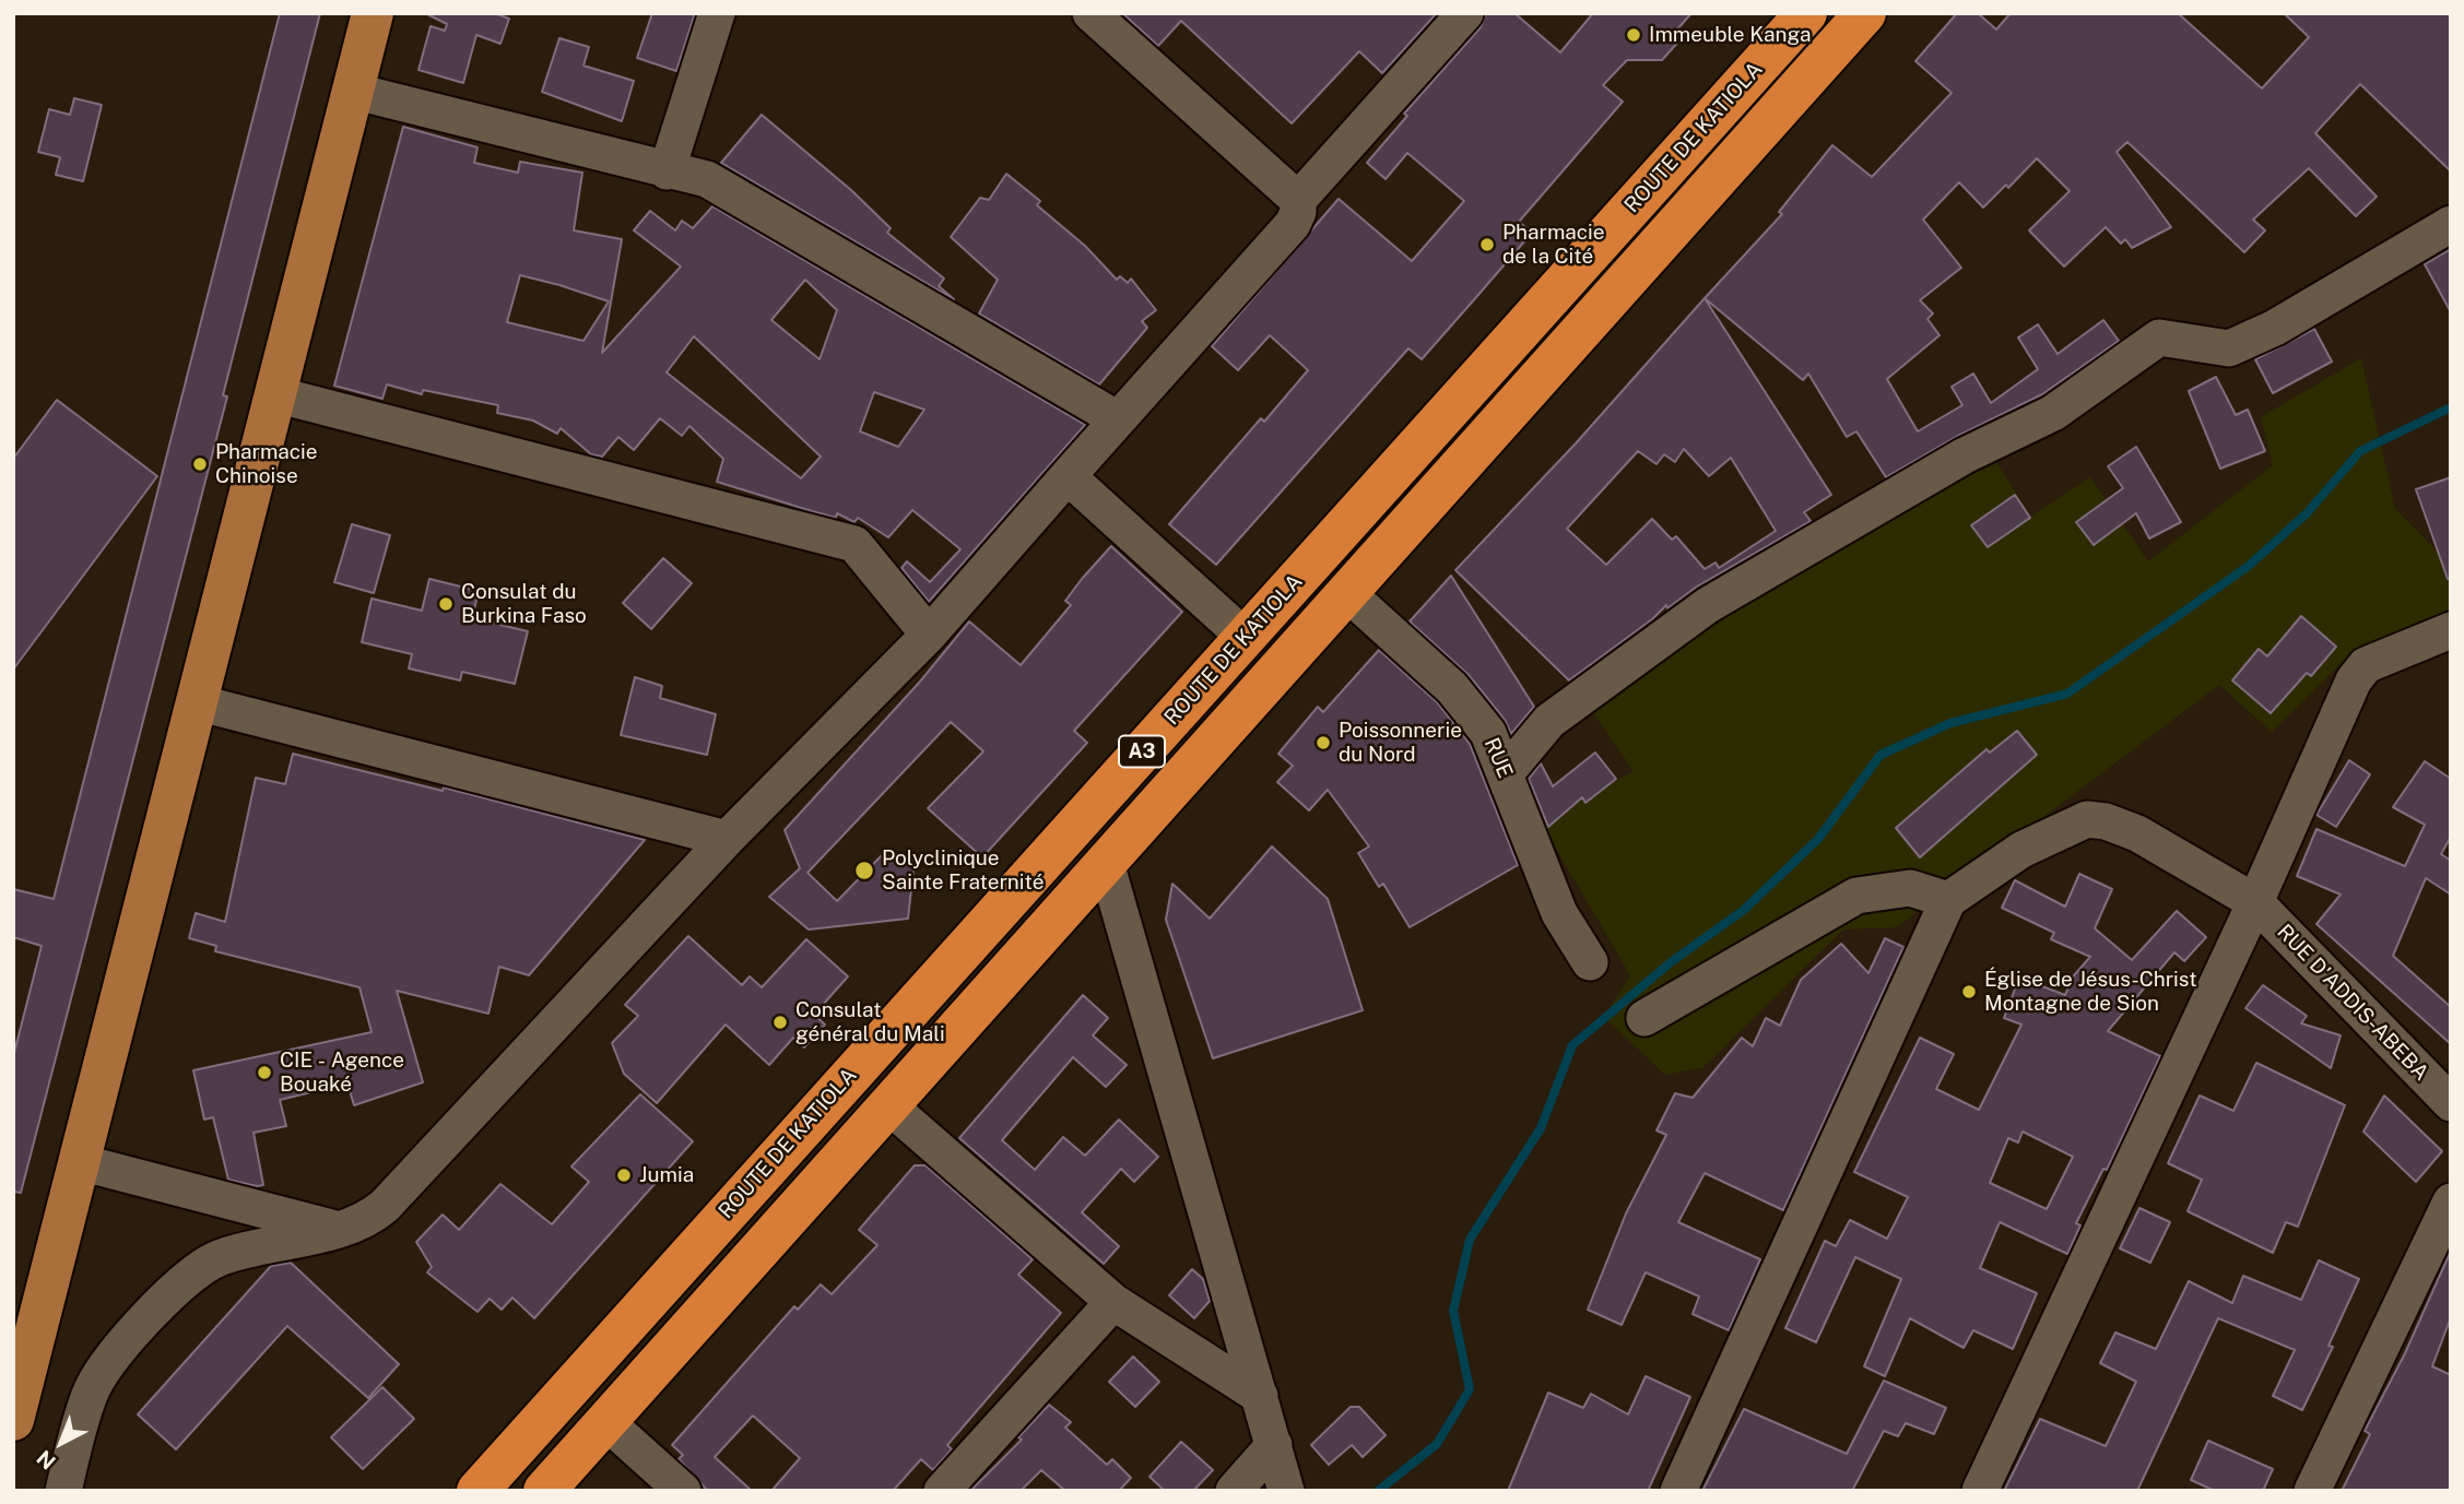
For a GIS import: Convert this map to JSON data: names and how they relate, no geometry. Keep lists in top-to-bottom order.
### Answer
{
  "streets": {
    "highway": ["ROUTE DE KATIOLA", "A3"],
    "street": ["RUE", "RUE D'ADDIS-ABEBA"]
  },
  "crossings": [
    ["A3", "RUE"]
  ],
  "places": [
    "Immeuble Kanga",
    "Pharmacie de la Cité",
    "Pharmacie Chinoise",
    "Consulat du Burkina Faso",
    "Poissonnerie du Nord",
    "Polyclinique Sainte Fraternité",
    "Église de Jésus-Christ Montagne de Sion",
    "Consulat général du Mali",
    "CIE - Agence Bouaké",
    "Jumia"
  ],
  "north": "bottom left"
}
